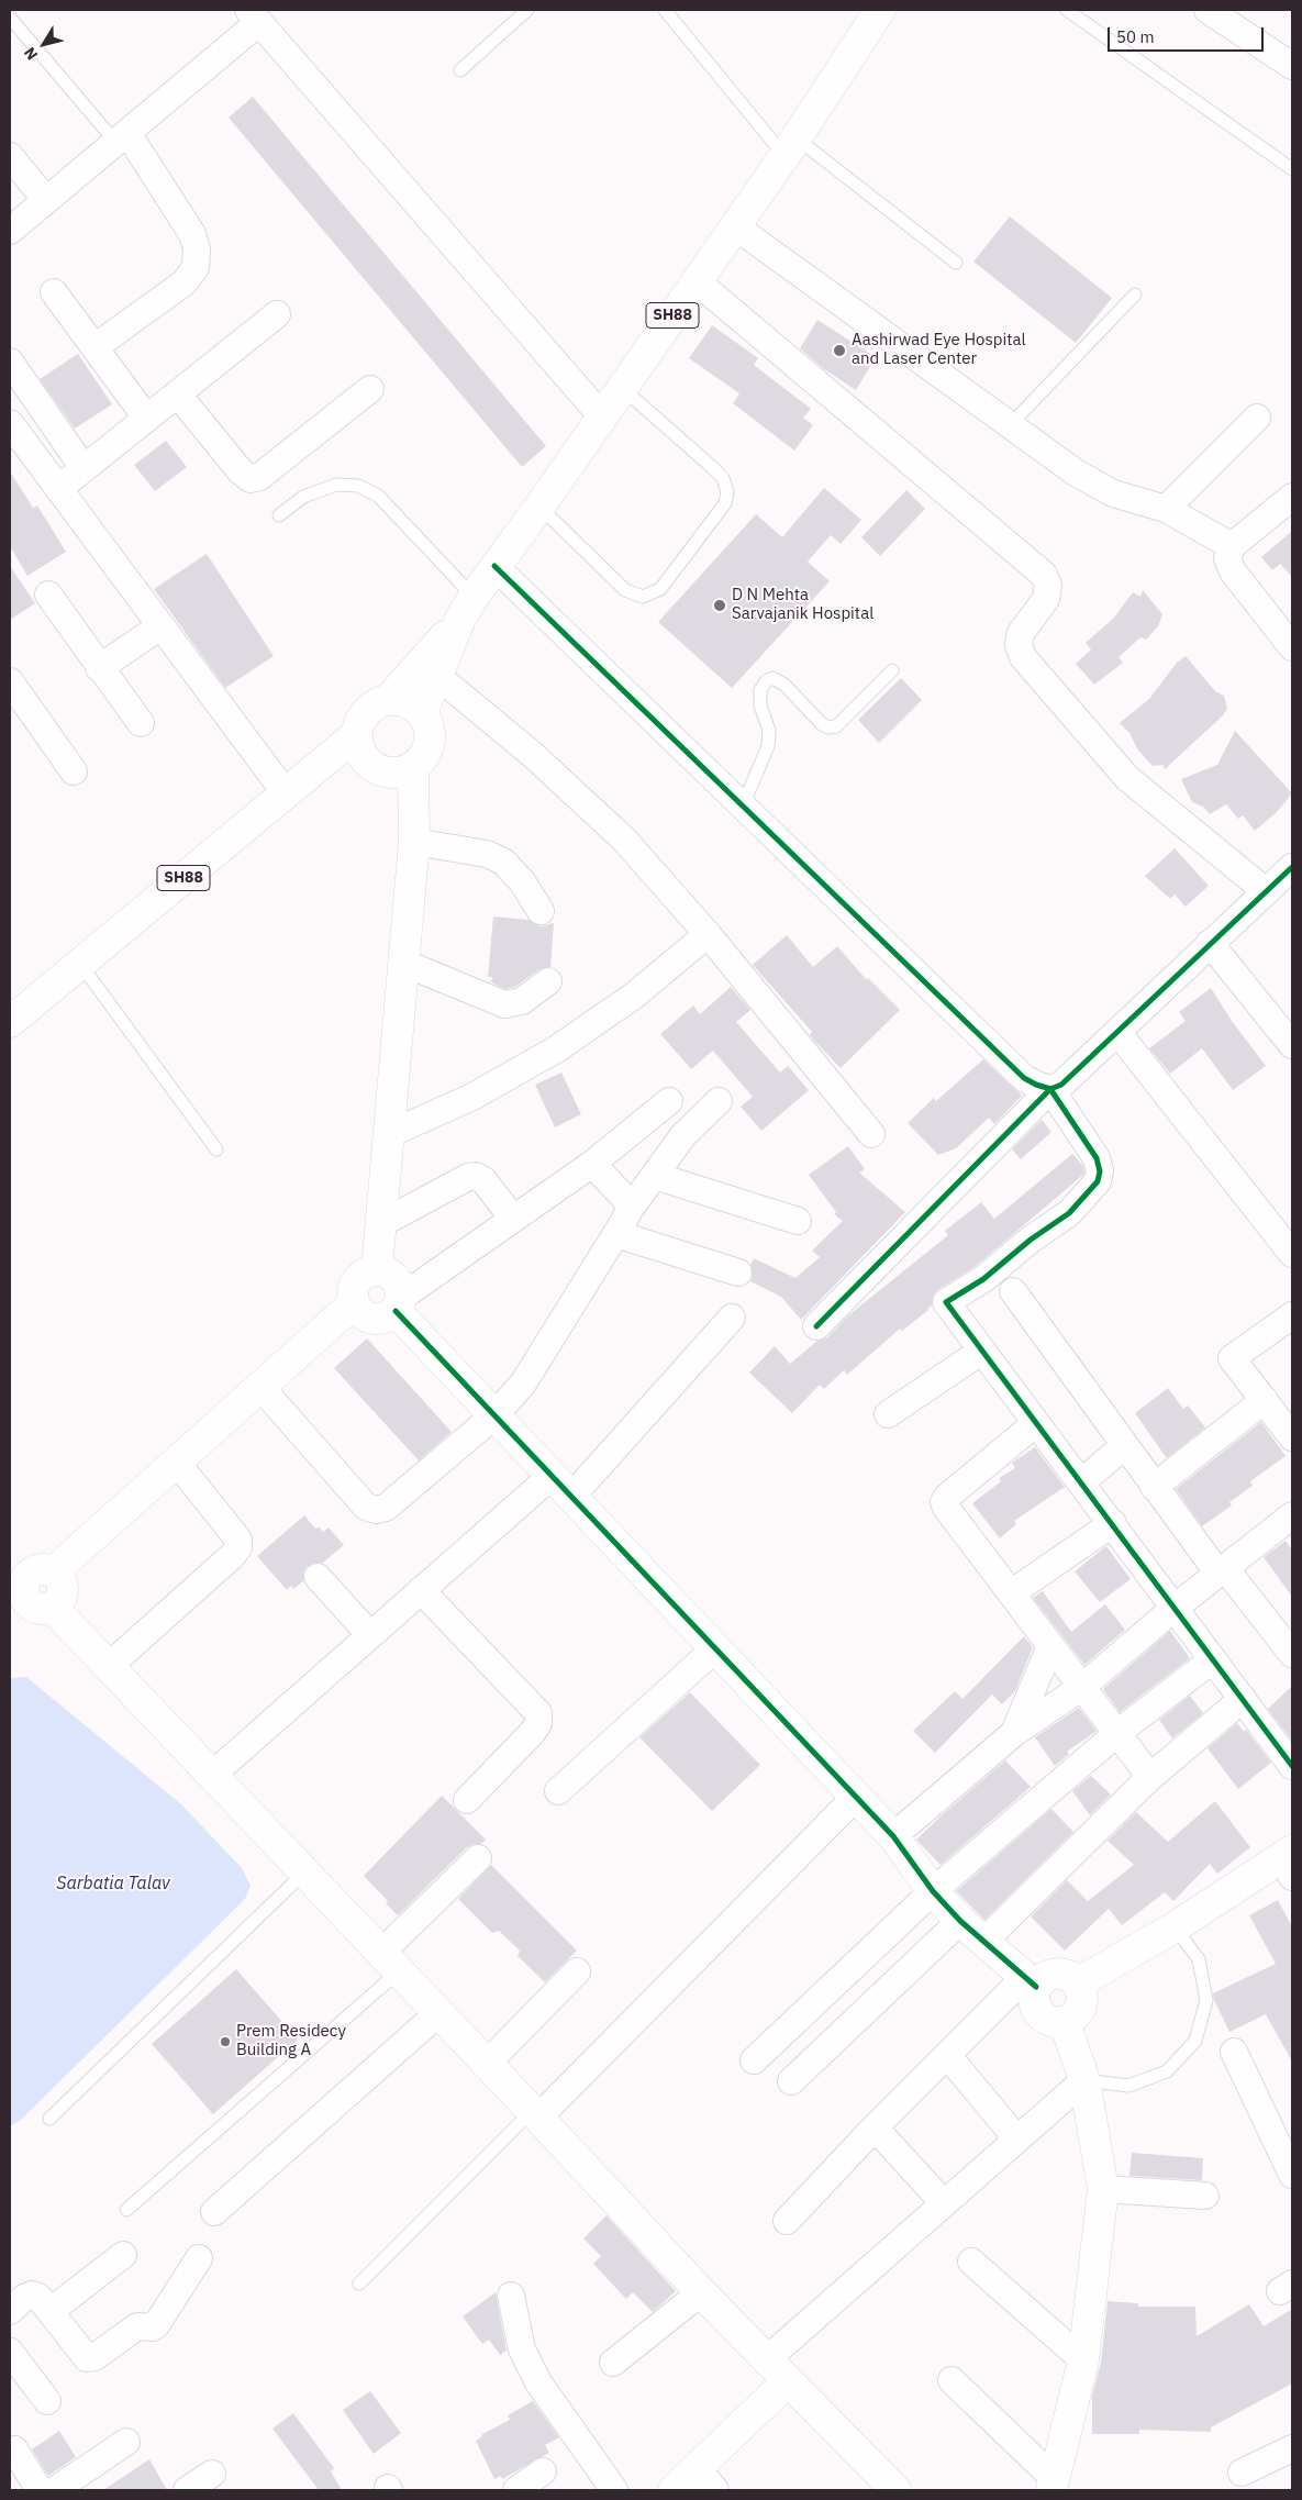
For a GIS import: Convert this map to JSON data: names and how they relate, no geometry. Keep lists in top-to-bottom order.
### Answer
{
  "streets": {
    "main road": ["SH88"]
  },
  "water": ["Sarbatia Talav"],
  "places": ["Aashirwad Eye Hospital and Laser Center", "D N Mehta Sarvajanik Hospital", "Prem Residecy Building A"],
  "scale_bar": "50 m",
  "north": "bottom left"
}
